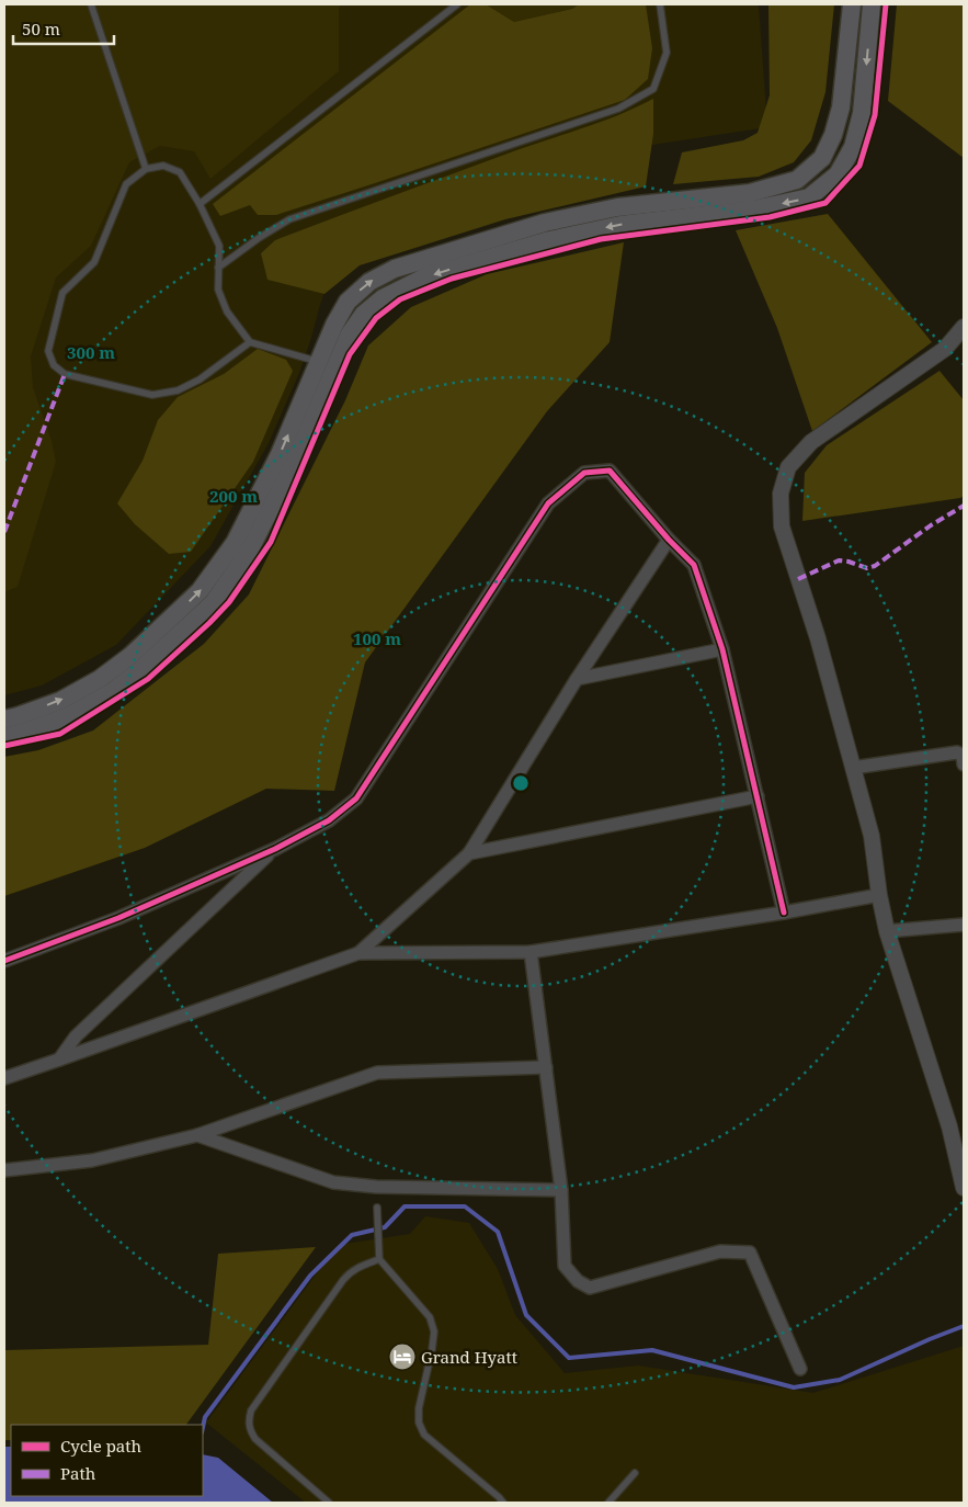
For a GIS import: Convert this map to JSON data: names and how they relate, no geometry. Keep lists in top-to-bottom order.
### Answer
{
  "places": {
    "hotel": ["Grand Hyatt"]
  },
  "legend": ["Cycle path", "Path"],
  "scale_bar": "50 m",
  "rings": ["300 m", "200 m", "100 m"]
}
